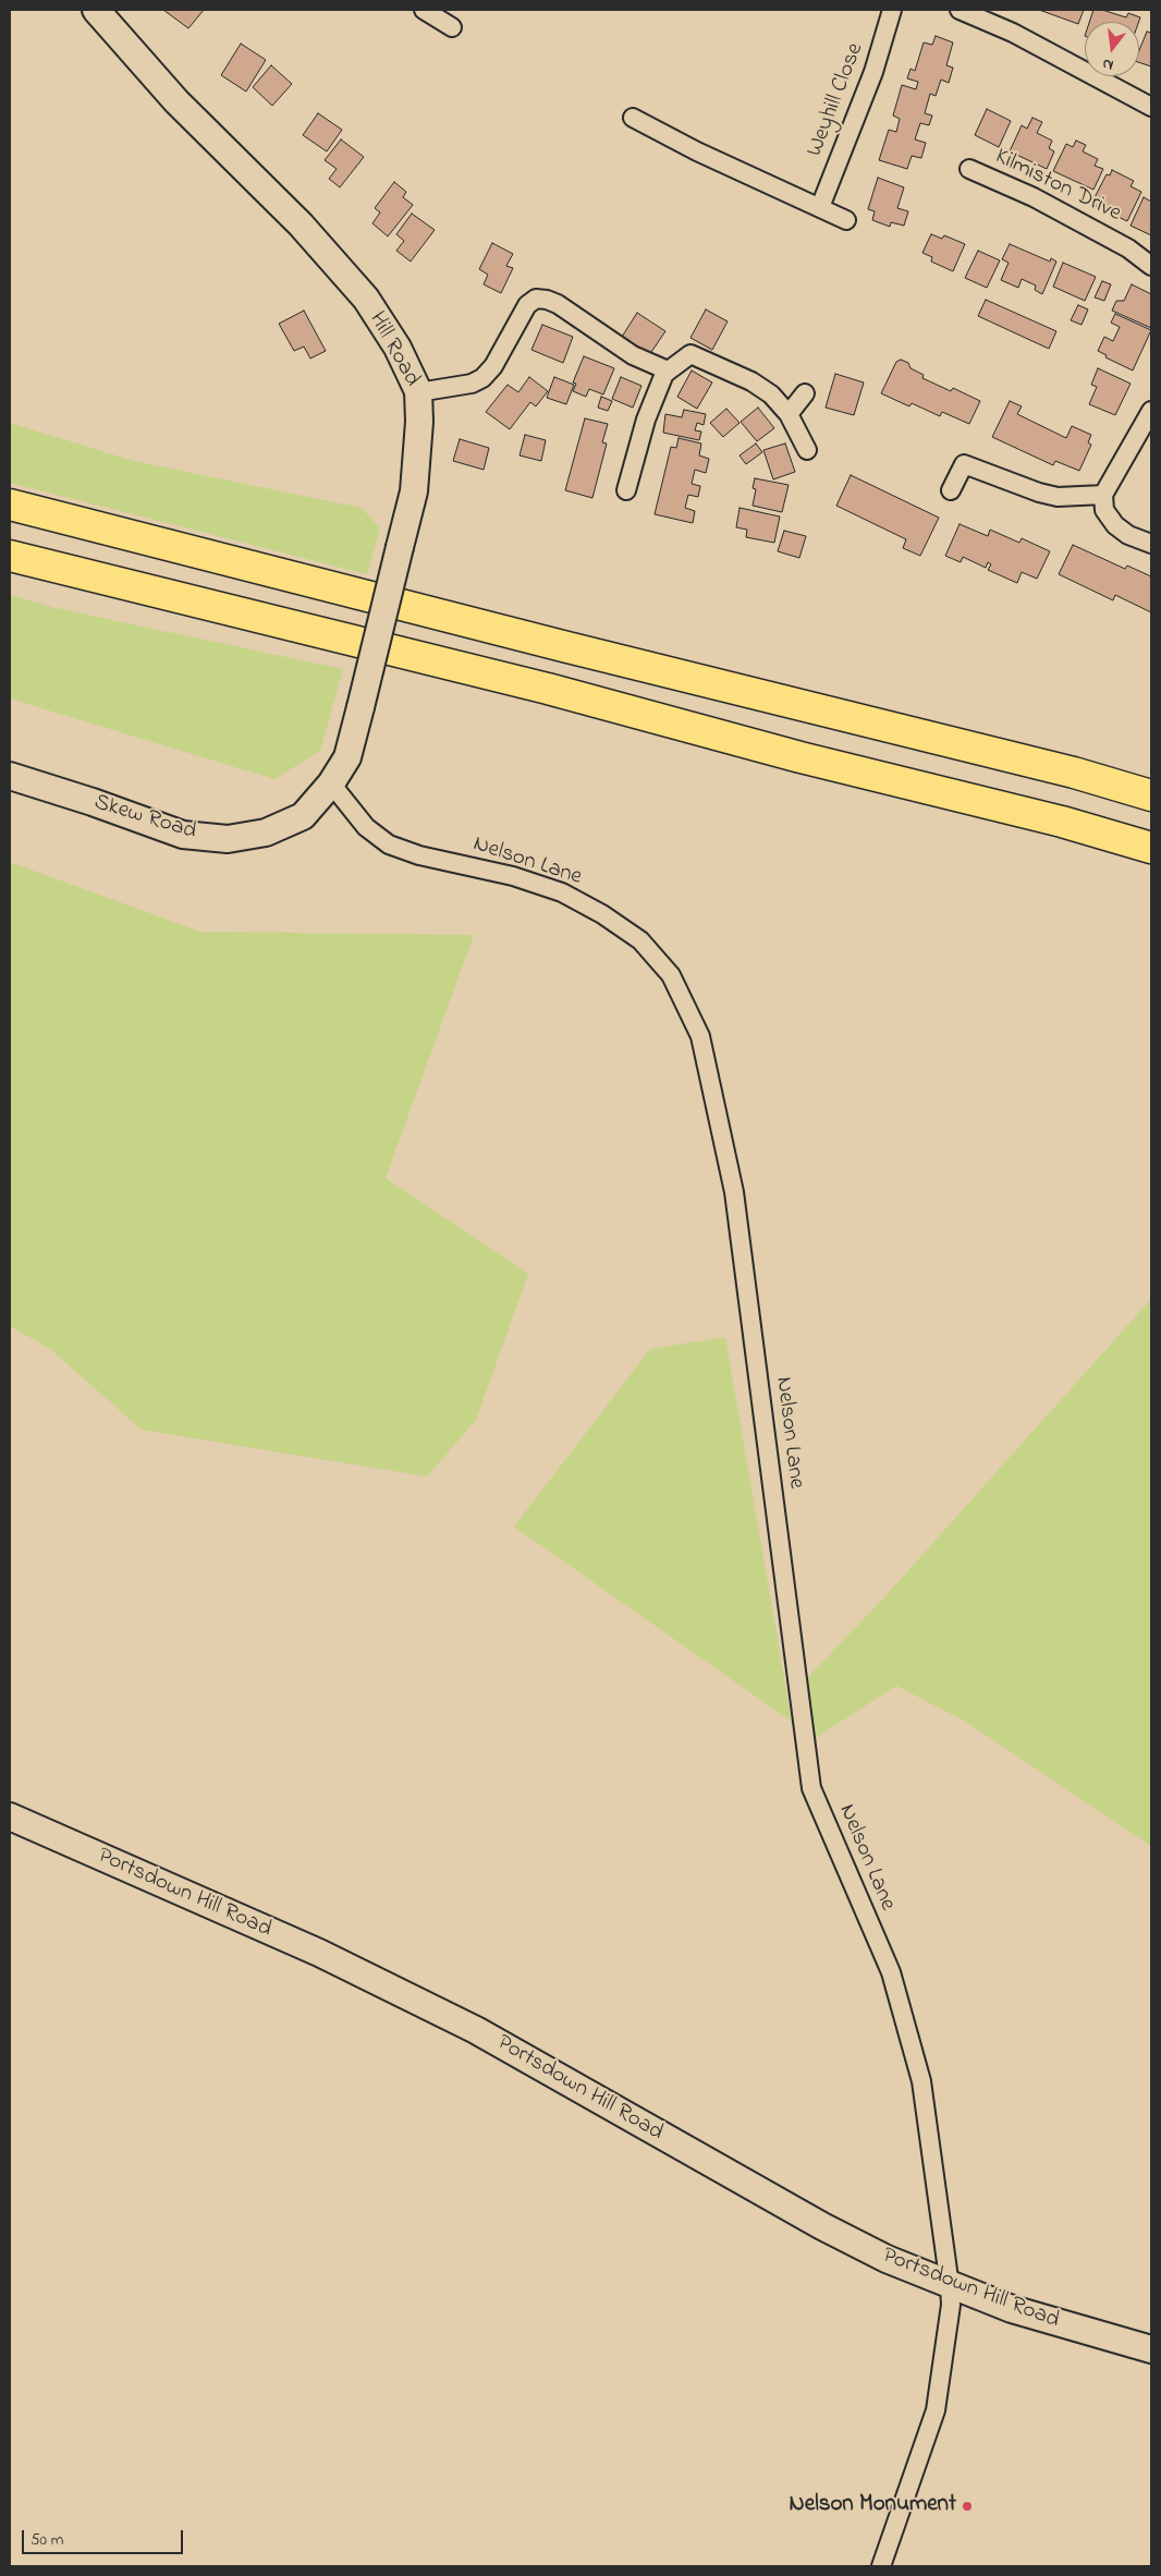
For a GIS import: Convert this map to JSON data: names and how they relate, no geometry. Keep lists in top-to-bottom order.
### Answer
{
  "streets": {
    "street": [
      "Weyhill Close",
      "Kilmiston Drive",
      "Hill Road",
      "Skew Road",
      "Nelson Lane",
      "Portsdown Hill Road"
    ]
  },
  "crossings": [
    ["Hill Road", "Skew Road"],
    ["Hill Road", "Nelson Lane"],
    ["Skew Road", "Nelson Lane"],
    ["Nelson Lane", "Portsdown Hill Road"]
  ],
  "places": ["Nelson Monument"],
  "scale_bar": "50 m",
  "north": "bottom"
}
